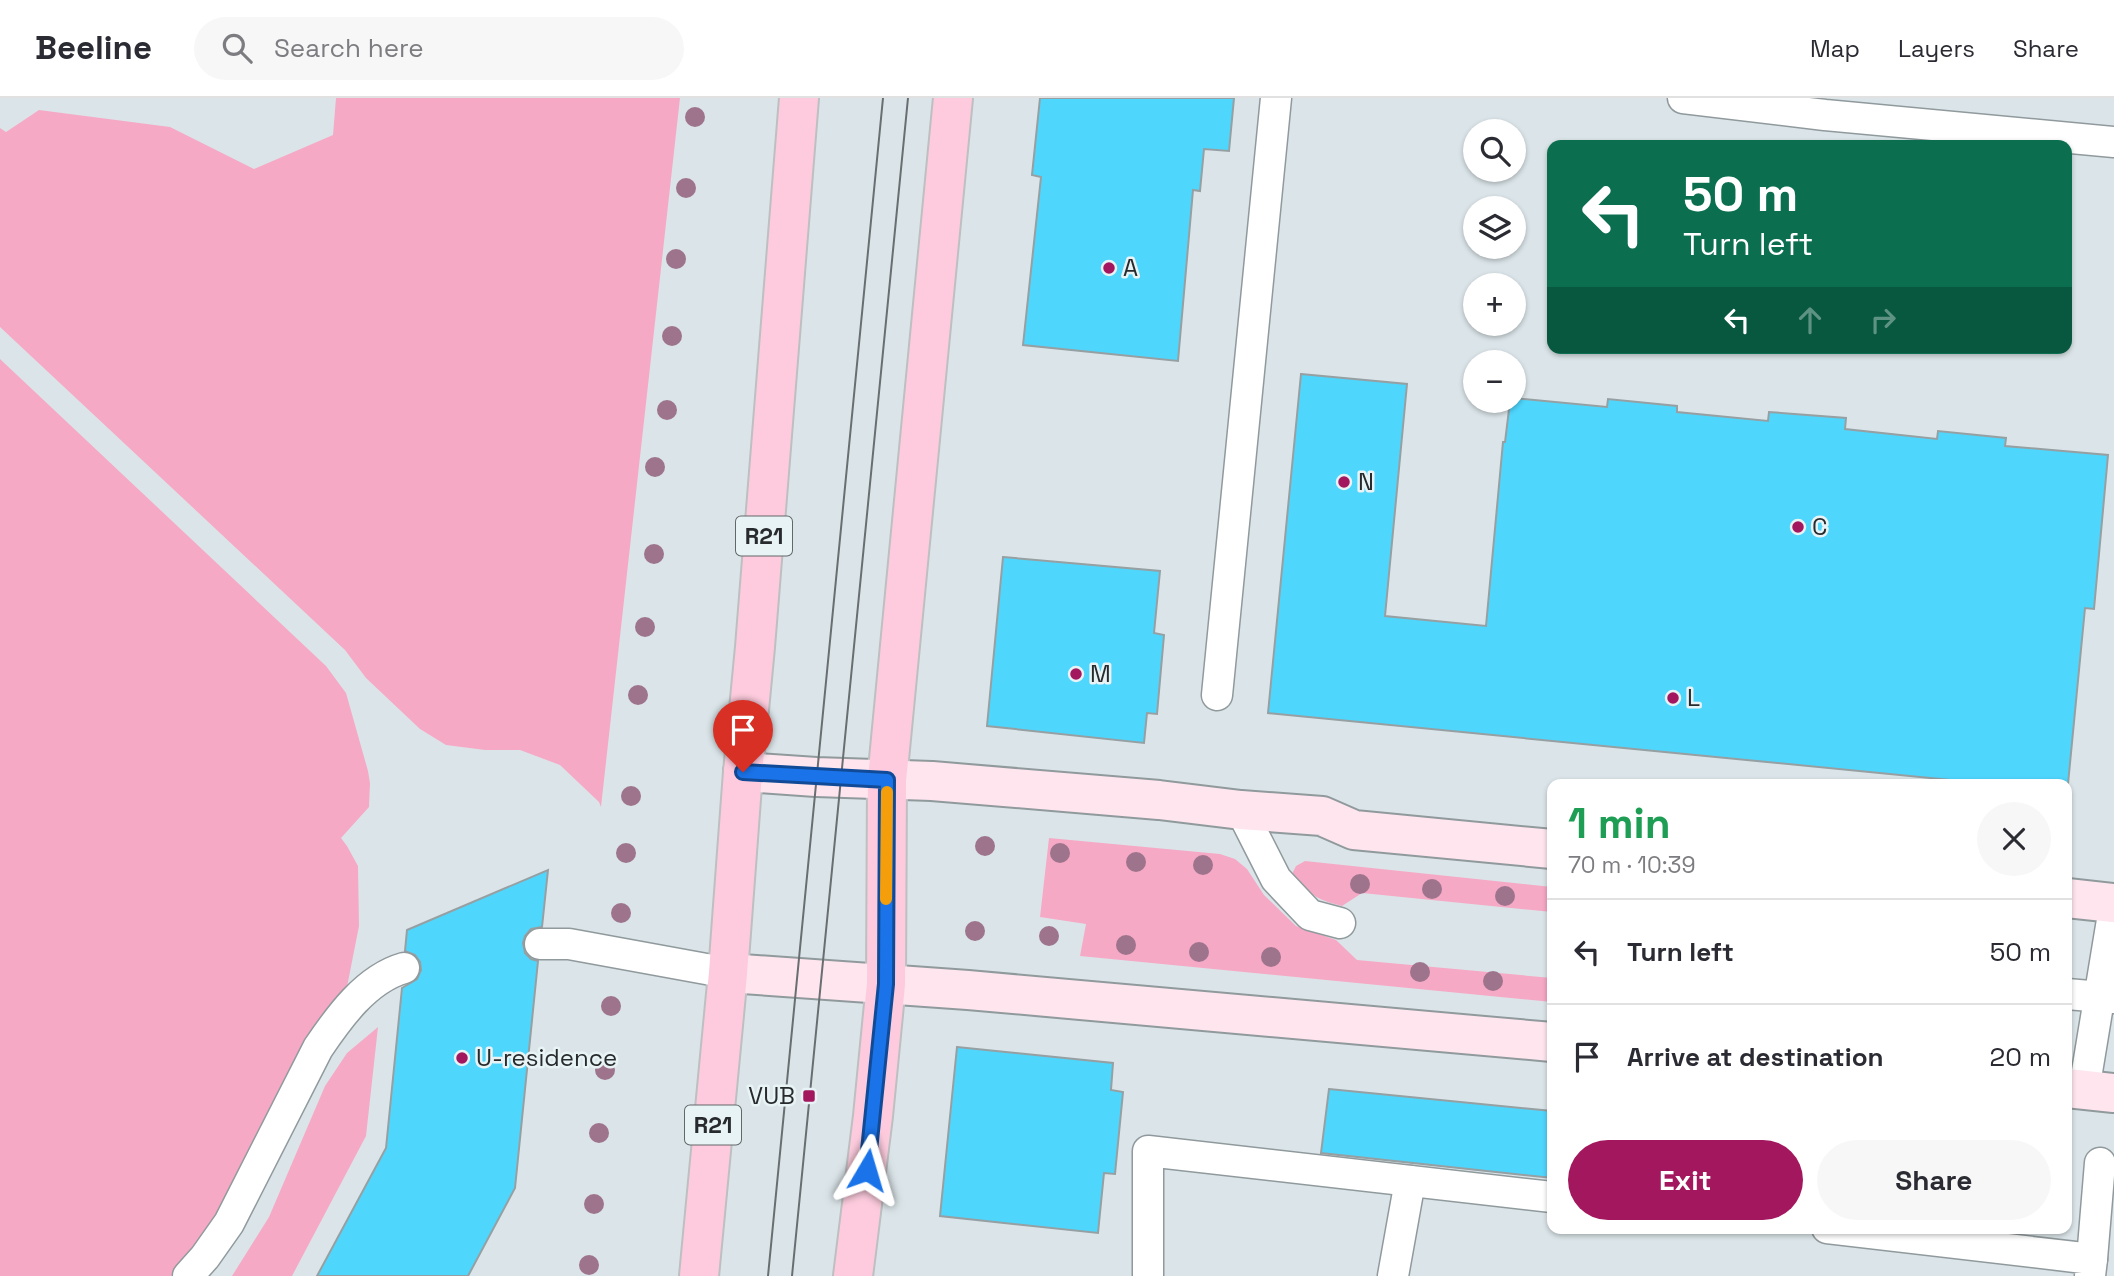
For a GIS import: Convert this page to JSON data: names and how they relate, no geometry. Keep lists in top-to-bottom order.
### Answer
{
  "streets": {
    "main road": ["R21"]
  },
  "places": {
    "other": [
      "A",
      "N",
      "C",
      "M",
      "L",
      "U-residence"
    ],
    "transit": ["VUB"]
  },
  "page": {
    "header": "Beeline",
    "search": "Search here",
    "nav": ["Map", "Layers", "Share"],
    "map_buttons": ["+", "−"],
    "turn": ["50 m", "Turn left"],
    "heading": ["1 min", "70 m · 10:39"],
    "list": [
      {
        "name": "Turn left",
        "value": "50 m"
      },
      {
        "name": "Arrive at destination",
        "value": "20 m"
      }
    ],
    "buttons": ["Exit", "Share"]
  }
}
